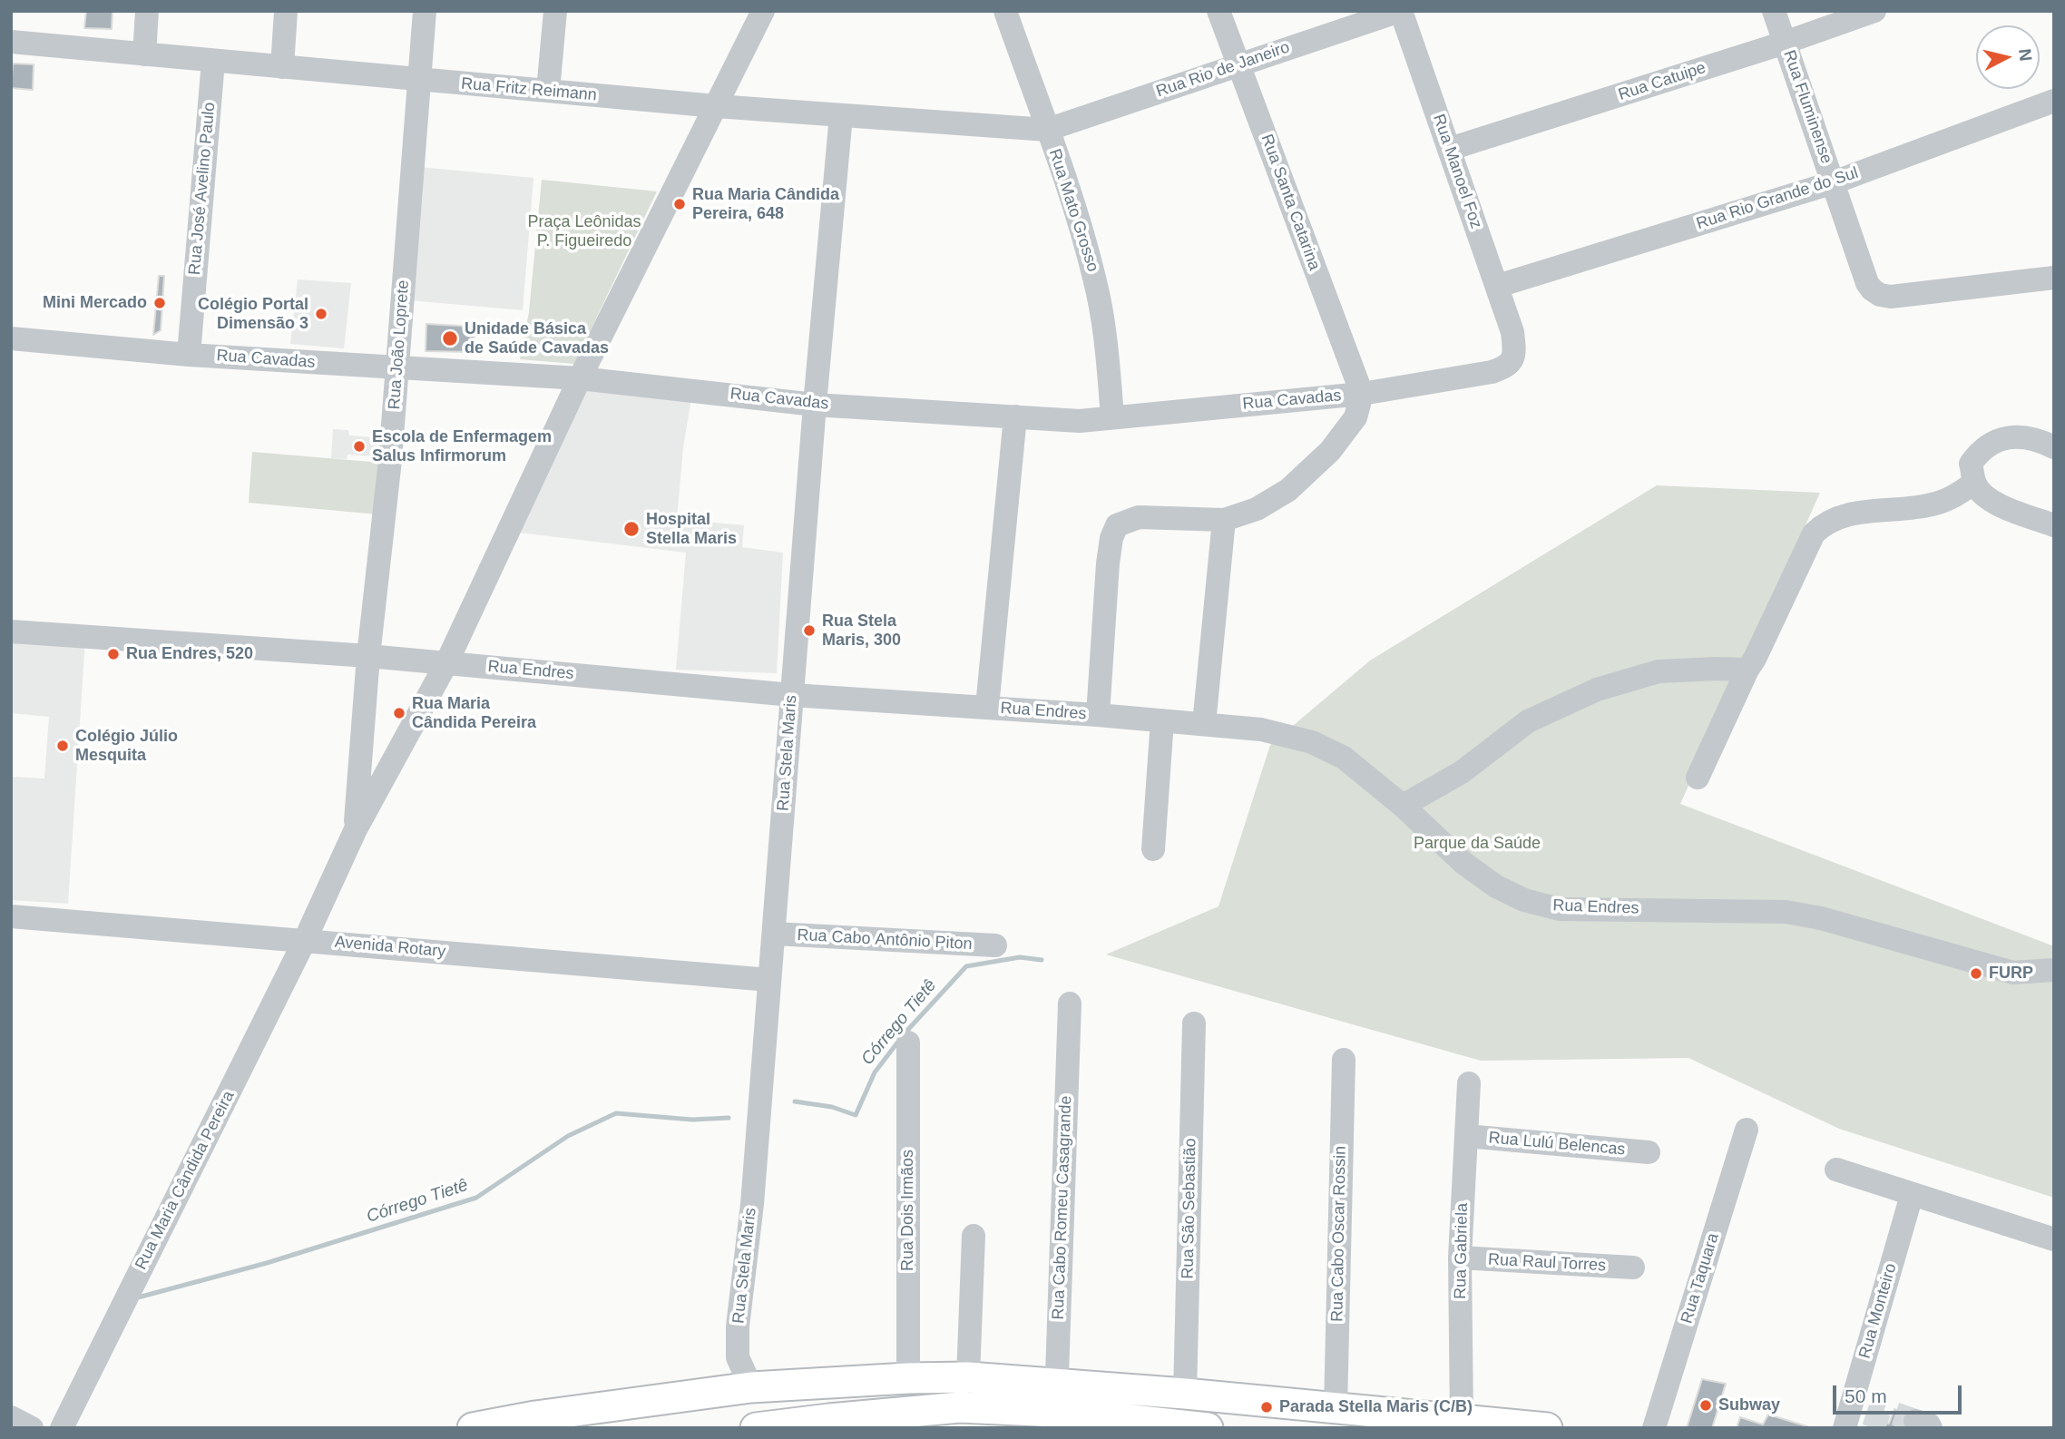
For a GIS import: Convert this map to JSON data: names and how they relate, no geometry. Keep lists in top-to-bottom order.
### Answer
{
  "streets": {
    "street": [
      "Rua Rio de Janeiro",
      "Rua Catuipe",
      "Rua Fritz Reimann",
      "Rua Fluminense",
      "Rua Manoel Foz",
      "Rua José Avelino Paulo",
      "Rua Rio Grande do Sul",
      "Rua Santa Catarina",
      "Rua Mato Grosso",
      "Rua João Loprete",
      "Rua Cavadas",
      "Rua Endres",
      "Rua Stela Maris",
      "Rua Cabo Antônio Piton",
      "Avenida Rotary",
      "Rua Lulú Belencas",
      "Rua Maria Cândida Pereira",
      "Rua Cabo Romeu Casagrande",
      "Rua São Sebastião",
      "Rua Dois Irmãos",
      "Rua Cabo Oscar Rossin",
      "Rua Gabriela",
      "Rua Raul Torres",
      "Rua Taquara",
      "Rua Monteiro"
    ]
  },
  "crossings": [
    ["Rua Rio de Janeiro", "Rua Fritz Reimann"],
    ["Rua Rio de Janeiro", "Rua Manoel Foz"],
    ["Rua Rio de Janeiro", "Rua Santa Catarina"],
    ["Rua Rio de Janeiro", "Rua Mato Grosso"],
    ["Rua Catuipe", "Rua Fluminense"],
    ["Rua Catuipe", "Rua Manoel Foz"],
    ["Rua Fritz Reimann", "Rua José Avelino Paulo"],
    ["Rua Fritz Reimann", "Rua Mato Grosso"],
    ["Rua Fritz Reimann", "Rua João Loprete"],
    ["Rua Fritz Reimann", "Rua Stela Maris"],
    ["Rua Fritz Reimann", "Rua Maria Cândida Pereira"],
    ["Rua Fluminense", "Rua Rio Grande do Sul"],
    ["Rua Manoel Foz", "Rua Rio Grande do Sul"],
    ["Rua Manoel Foz", "Rua Cavadas"],
    ["Rua José Avelino Paulo", "Rua Cavadas"],
    ["Rua Santa Catarina", "Rua Cavadas"],
    ["Rua Mato Grosso", "Rua Cavadas"],
    ["Rua João Loprete", "Rua Cavadas"],
    ["Rua João Loprete", "Rua Endres"],
    ["Rua João Loprete", "Rua Maria Cândida Pereira"],
    ["Rua Cavadas", "Rua Stela Maris"],
    ["Rua Cavadas", "Rua Maria Cândida Pereira"],
    ["Rua Endres", "Rua Stela Maris"],
    ["Rua Endres", "Rua Maria Cândida Pereira"],
    ["Rua Stela Maris", "Rua Cabo Antônio Piton"],
    ["Rua Stela Maris", "Avenida Rotary"],
    ["Avenida Rotary", "Rua Maria Cândida Pereira"],
    ["Rua Lulú Belencas", "Rua Gabriela"],
    ["Rua Gabriela", "Rua Raul Torres"]
  ],
  "water": ["Córrego Tietê"],
  "parks": ["Praça Leônidas P. Figueiredo", "Parque da Saúde"],
  "places": [
    "Rua Maria Cândida Pereira, 648",
    "Mini Mercado",
    "Colégio Portal Dimensão 3",
    "Unidade Básica de Saúde Cavadas",
    "Escola de Enfermagem Salus Infirmorum",
    "Hospital Stella Maris",
    "Rua Stela Maris, 300",
    "Rua Endres, 520",
    "Rua Maria Cândida Pereira",
    "Colégio Júlio Mesquita",
    "FURP",
    "Subway",
    "Parada Stella Maris (C/B)"
  ],
  "scale_bar": "50 m",
  "north": "right"
}
